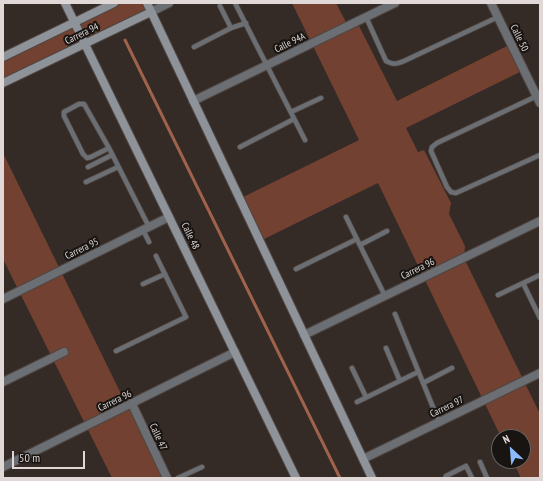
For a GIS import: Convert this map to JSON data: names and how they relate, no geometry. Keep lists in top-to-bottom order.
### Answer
{
  "streets": {
    "main road": ["Carrera 94", "Calle 48"],
    "street": [
      "Calle 50",
      "Calle 94A",
      "Carrera 95",
      "Carrera 96",
      "Carrera 97",
      "Calle 47"
    ]
  },
  "crossings": [
    ["Carrera 94", "Calle 48"],
    ["Calle 48", "Carrera 95"],
    ["Calle 48", "Carrera 96"],
    ["Carrera 96", "Calle 47"]
  ],
  "scale_bar": "50 m",
  "north": "top left"
}
